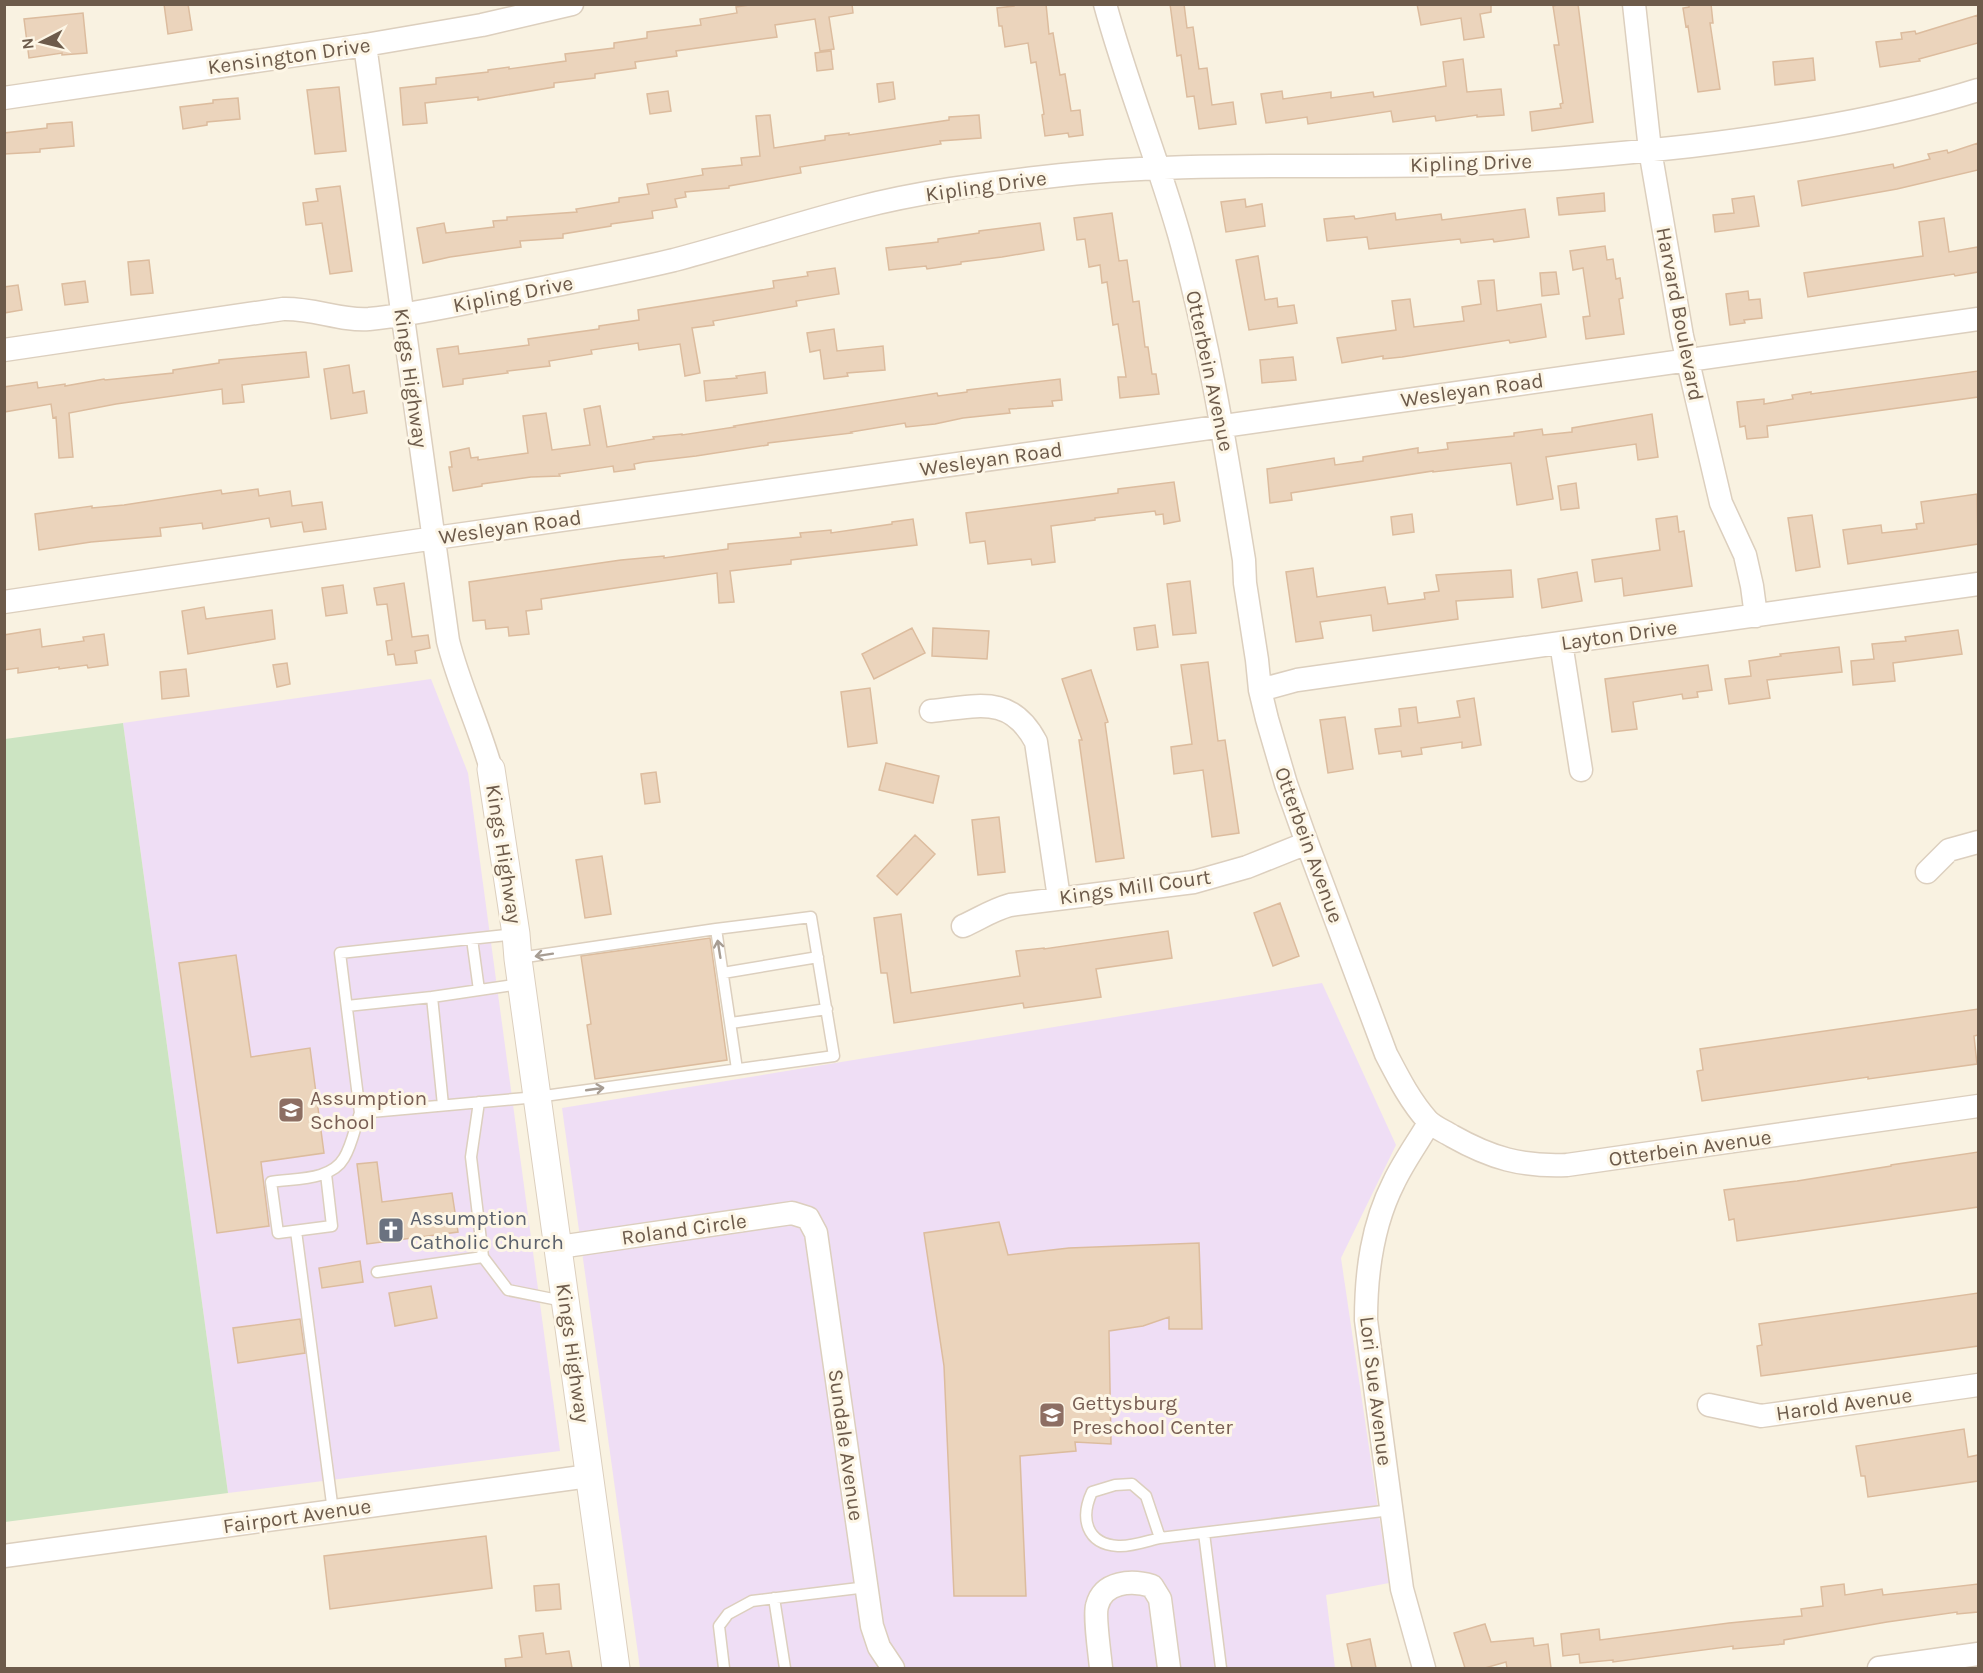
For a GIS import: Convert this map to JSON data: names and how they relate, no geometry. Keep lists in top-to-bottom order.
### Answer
{
  "streets": {
    "street": [
      "Kensington Drive",
      "Kipling Drive",
      "Harvard Boulevard",
      "Otterbein Avenue",
      "Kings Highway",
      "Wesleyan Road",
      "Layton Drive",
      "Kings Mill Court",
      "Roland Circle",
      "Lori Sue Avenue",
      "Harold Avenue",
      "Sundale Avenue",
      "Fairport Avenue"
    ]
  },
  "crossings": [
    ["Kensington Drive", "Kings Highway"],
    ["Kipling Drive", "Harvard Boulevard"],
    ["Kipling Drive", "Otterbein Avenue"],
    ["Kipling Drive", "Kings Highway"],
    ["Harvard Boulevard", "Wesleyan Road"],
    ["Harvard Boulevard", "Layton Drive"],
    ["Otterbein Avenue", "Wesleyan Road"],
    ["Otterbein Avenue", "Layton Drive"],
    ["Otterbein Avenue", "Kings Mill Court"],
    ["Otterbein Avenue", "Lori Sue Avenue"],
    ["Kings Highway", "Wesleyan Road"],
    ["Kings Highway", "Roland Circle"],
    ["Kings Highway", "Fairport Avenue"],
    ["Roland Circle", "Sundale Avenue"]
  ],
  "places": {
    "school or university": ["Assumption School", "Gettysburg Preschool Center"],
    "church": ["Assumption Catholic Church"]
  },
  "north": "left"
}
